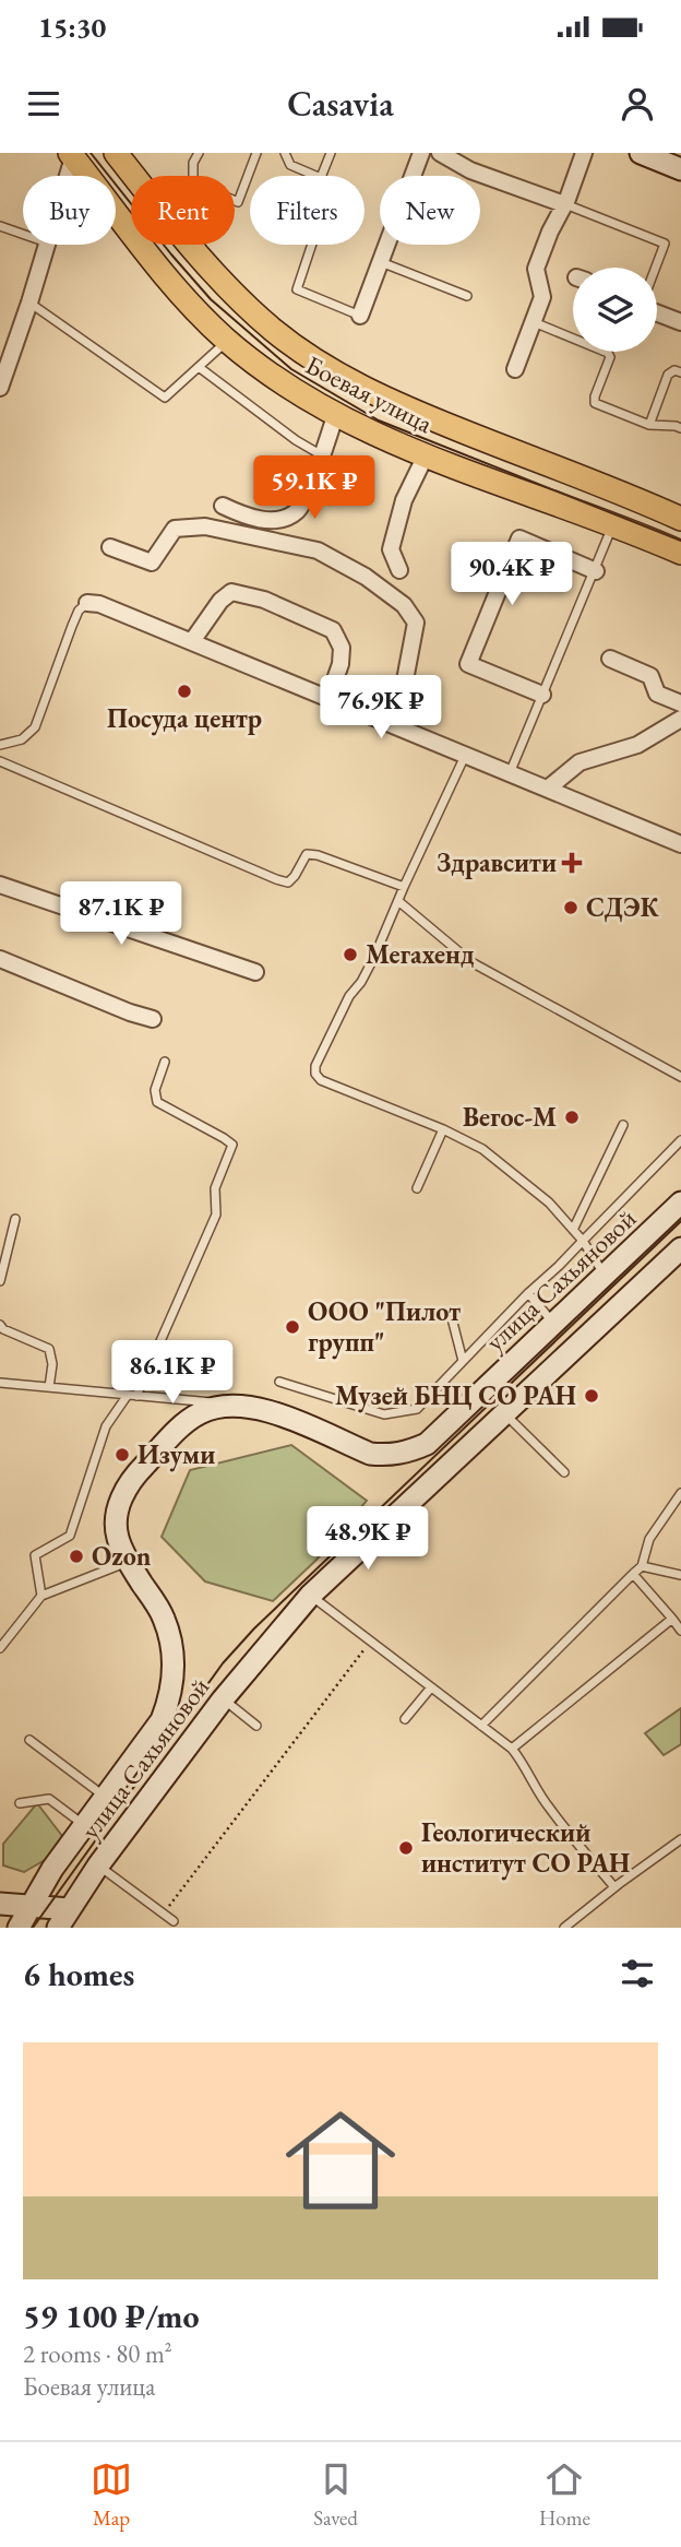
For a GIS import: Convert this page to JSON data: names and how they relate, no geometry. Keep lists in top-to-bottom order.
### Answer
{
  "streets": {
    "main road": ["Боевая улица", "улица Сахьяновой"]
  },
  "places": {
    "other": [
      "Посуда центр",
      "СДЭК",
      "Мегахенд",
      "Вегос-М",
      "ООО \"Пилот групп\"",
      "Музей БНЦ СО РАН",
      "Изуми",
      "Ozon",
      "Геологический институт СО РАН"
    ],
    "health": ["Здравсити"]
  },
  "page": {
    "status": "15:30",
    "header": "Casavia",
    "chip": [
      "Buy",
      "Rent",
      "Filters",
      "New"
    ],
    "price": [
      "59.1K ₽",
      "90.4K ₽",
      "76.9K ₽",
      "87.1K ₽",
      "86.1K ₽",
      "48.9K ₽"
    ],
    "heading": "6 homes",
    "list": [
      {
        "name": "59 100 ₽/mo",
        "note": "2 rooms · 80 m² · Боевая улица"
      }
    ],
    "tabs": ["Map", "Saved", "Home"]
  }
}
